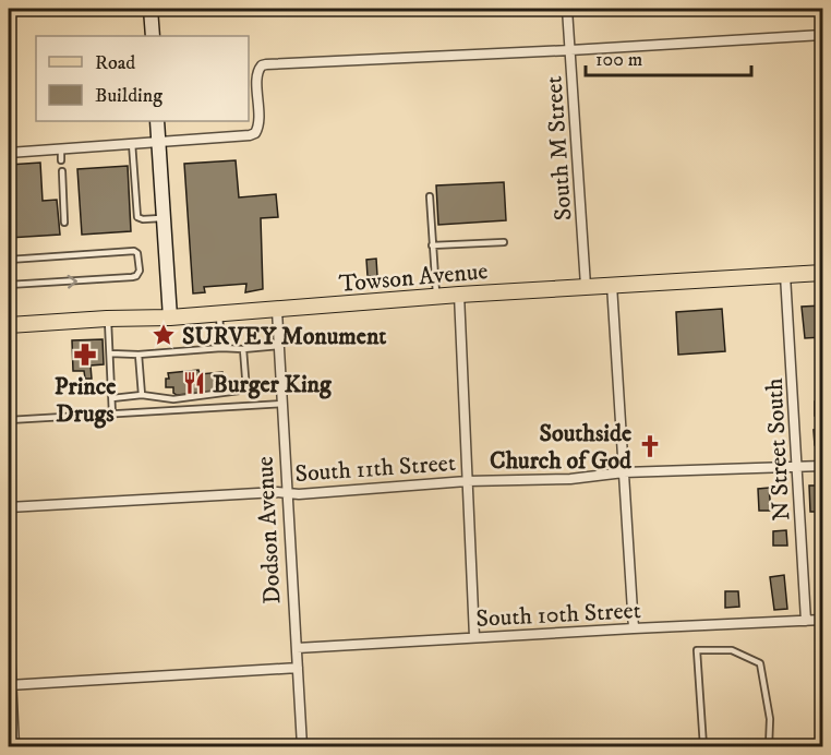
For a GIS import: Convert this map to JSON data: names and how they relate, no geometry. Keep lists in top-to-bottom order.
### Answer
{
  "streets": {
    "main road": ["Towson Avenue"],
    "street": [
      "South M Street",
      "N Street South",
      "South 11th Street",
      "Dodson Avenue",
      "South 10th Street"
    ]
  },
  "crossings": [
    ["South M Street", "Towson Avenue"],
    ["Towson Avenue", "N Street South"],
    ["Towson Avenue", "Dodson Avenue"],
    ["N Street South", "South 11th Street"],
    ["N Street South", "South 10th Street"],
    ["South 11th Street", "Dodson Avenue"],
    ["Dodson Avenue", "South 10th Street"]
  ],
  "places": {
    "place": ["SURVEY Monument"],
    "pharmacy": ["Prince Drugs"],
    "restaurant": ["Burger King"],
    "church": ["Southside Church of God"]
  },
  "legend": ["Road", "Building"],
  "scale_bar": "100 m"
}
